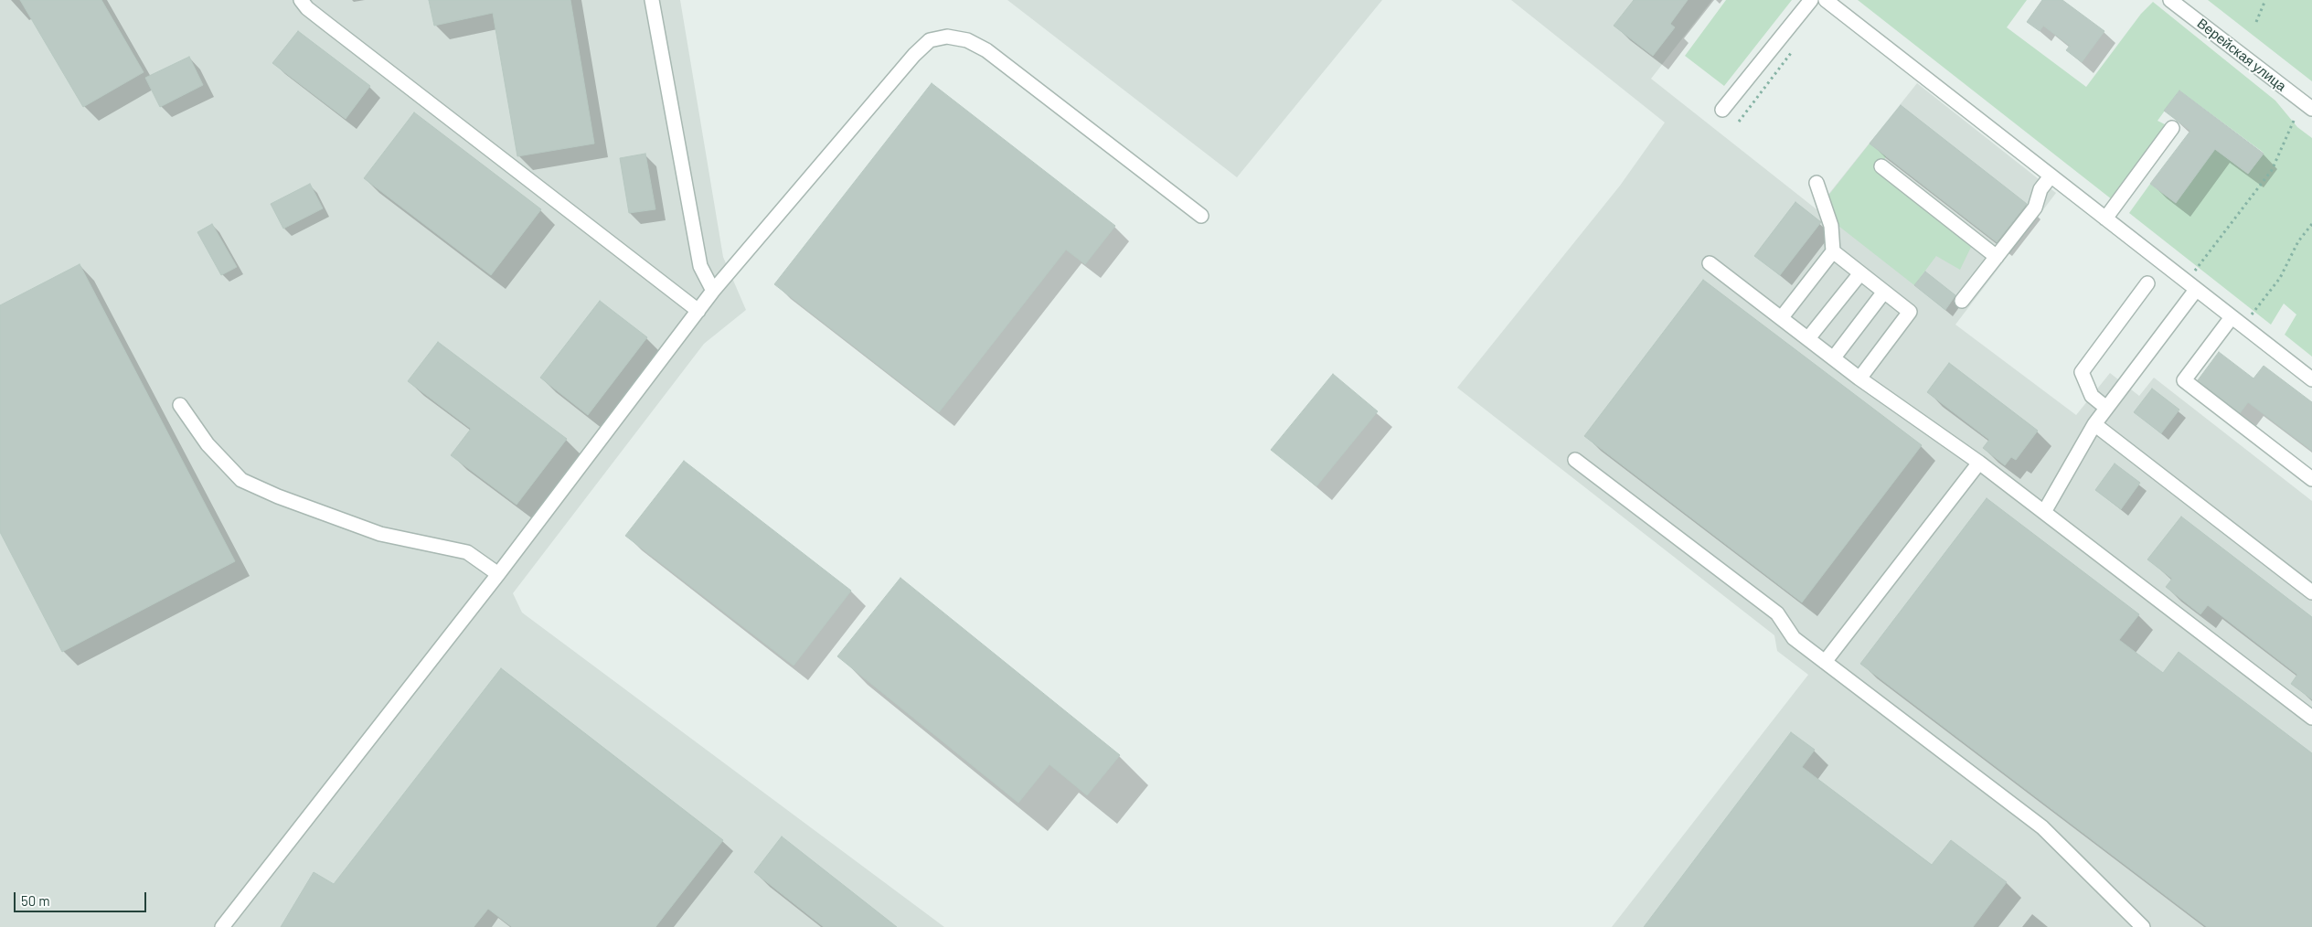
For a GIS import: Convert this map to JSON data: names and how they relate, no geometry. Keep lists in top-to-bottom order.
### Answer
{
  "streets": {
    "street": ["Верейская улица"]
  },
  "scale_bar": "50 m"
}
